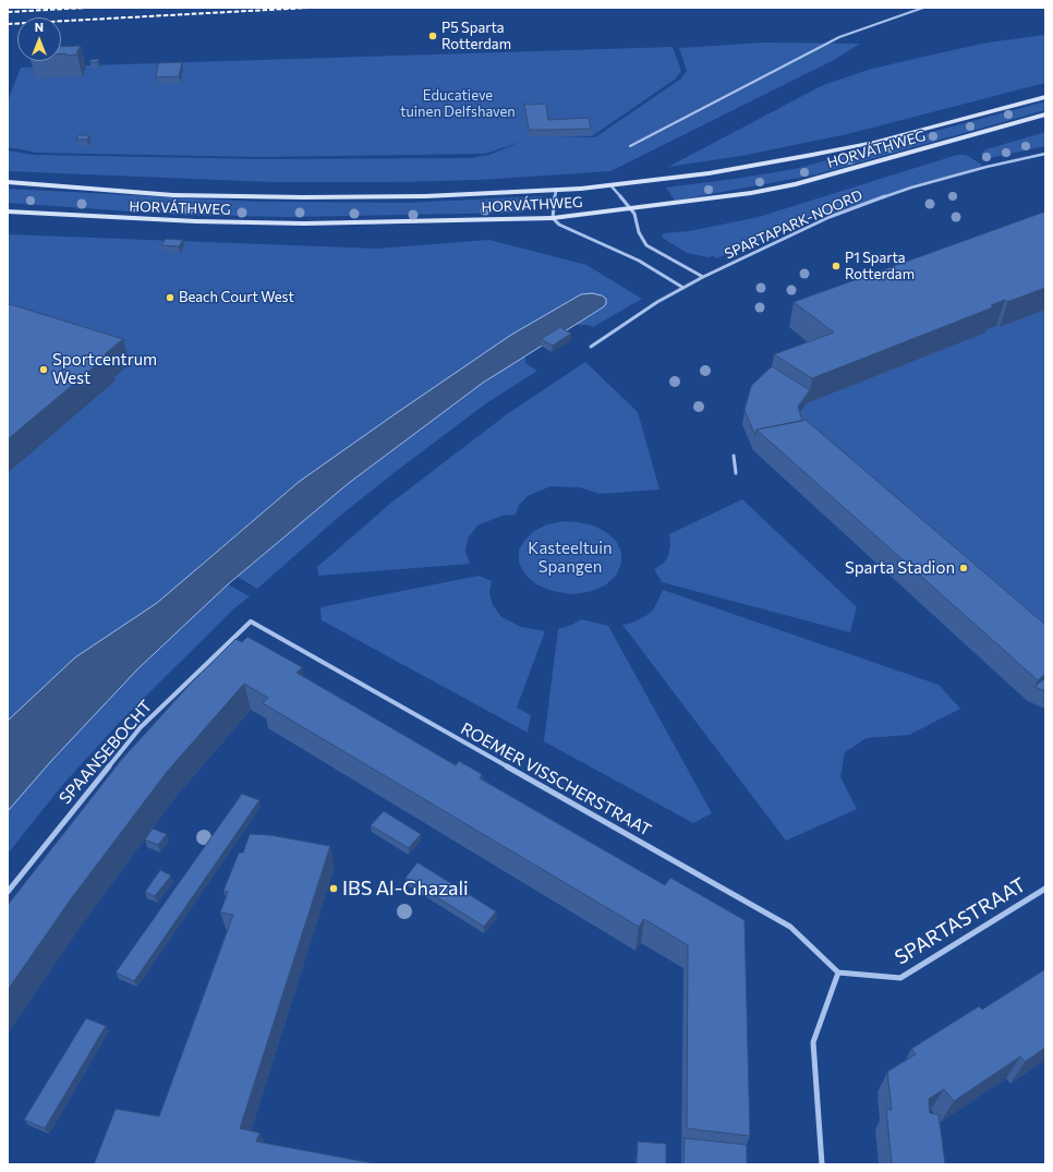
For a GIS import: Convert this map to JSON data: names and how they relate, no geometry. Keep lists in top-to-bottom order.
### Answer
{
  "streets": {
    "main road": ["HORVÁTHWEG"],
    "street": [
      "SPARTAPARK-NOORD",
      "SPAANSEBOCHT",
      "ROEMER VISSCHERSTRAAT",
      "SPARTASTRAAT"
    ]
  },
  "crossings": [
    ["SPAANSEBOCHT", "ROEMER VISSCHERSTRAAT"],
    ["ROEMER VISSCHERSTRAAT", "SPARTASTRAAT"]
  ],
  "parks": ["Educatieve tuinen Delfshaven", "Kasteeltuin Spangen"],
  "places": [
    "P5 Sparta Rotterdam",
    "P1 Sparta Rotterdam",
    "Beach Court West",
    "Sportcentrum West",
    "Sparta Stadion",
    "IBS Al-Ghazali"
  ],
  "north": "top"
}
